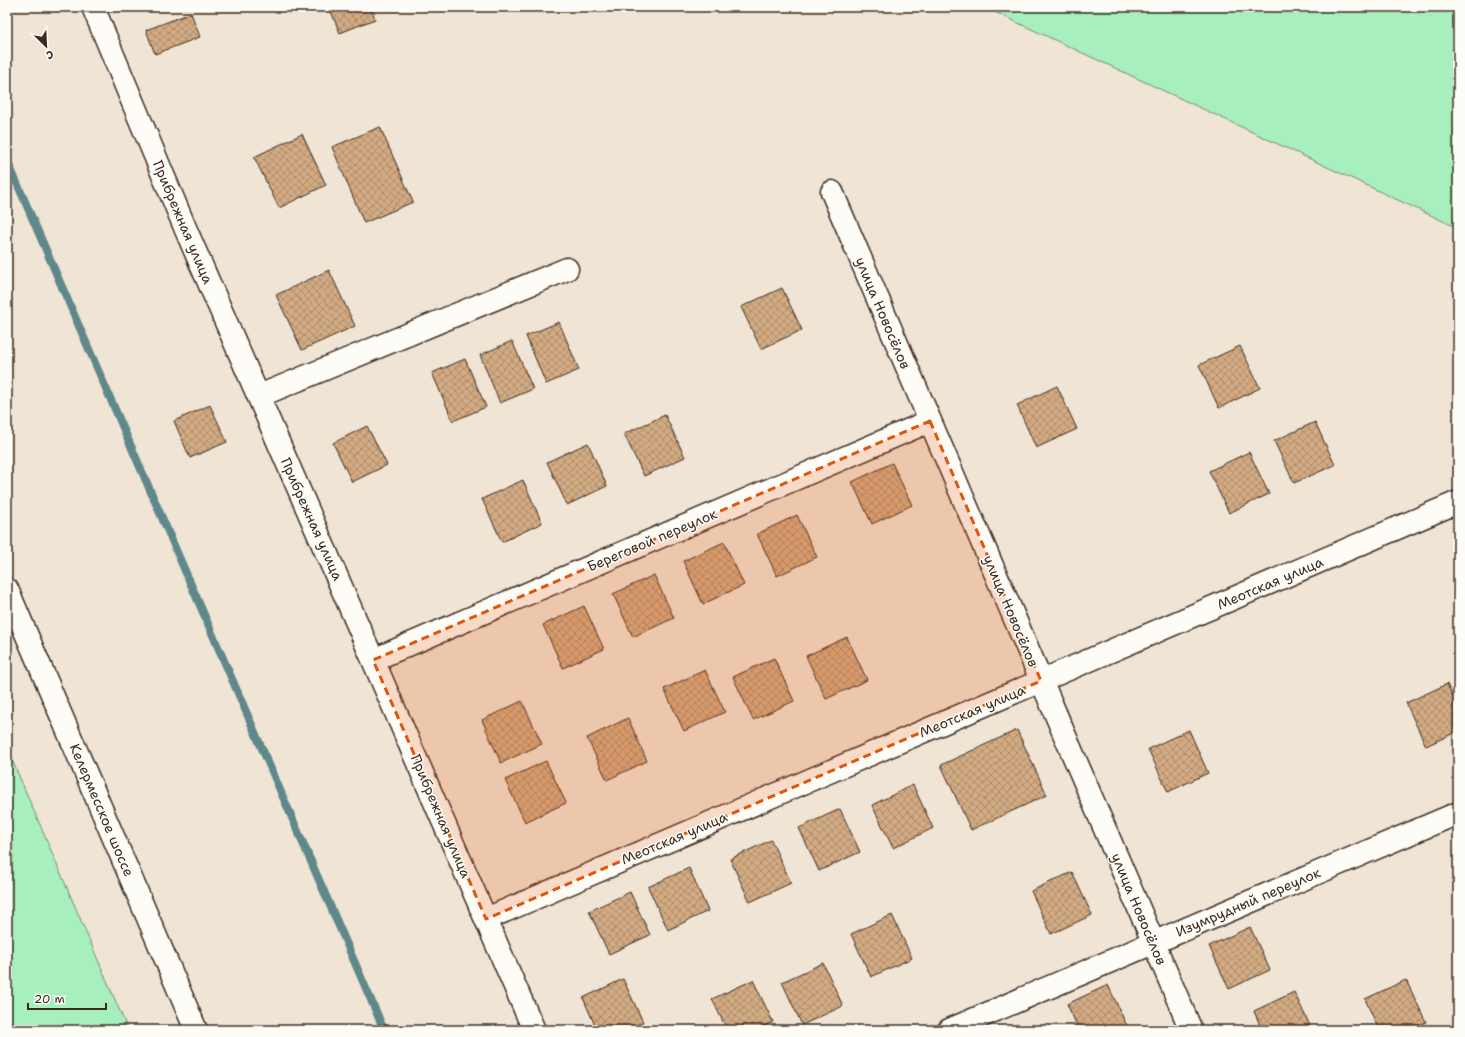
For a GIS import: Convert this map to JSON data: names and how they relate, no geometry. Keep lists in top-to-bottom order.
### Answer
{
  "streets": {
    "street": [
      "Прибрежная улица",
      "улица Новосёлов",
      "Береговой переулок",
      "Меотская улица",
      "Келермесское шоссе",
      "Изумрудный переулок"
    ]
  },
  "crossings": [
    ["Прибрежная улица", "Береговой переулок"],
    ["Прибрежная улица", "Меотская улица"],
    ["улица Новосёлов", "Береговой переулок"],
    ["улица Новосёлов", "Меотская улица"],
    ["улица Новосёлов", "Изумрудный переулок"]
  ],
  "scale_bar": "20 m",
  "north": "bottom right"
}
